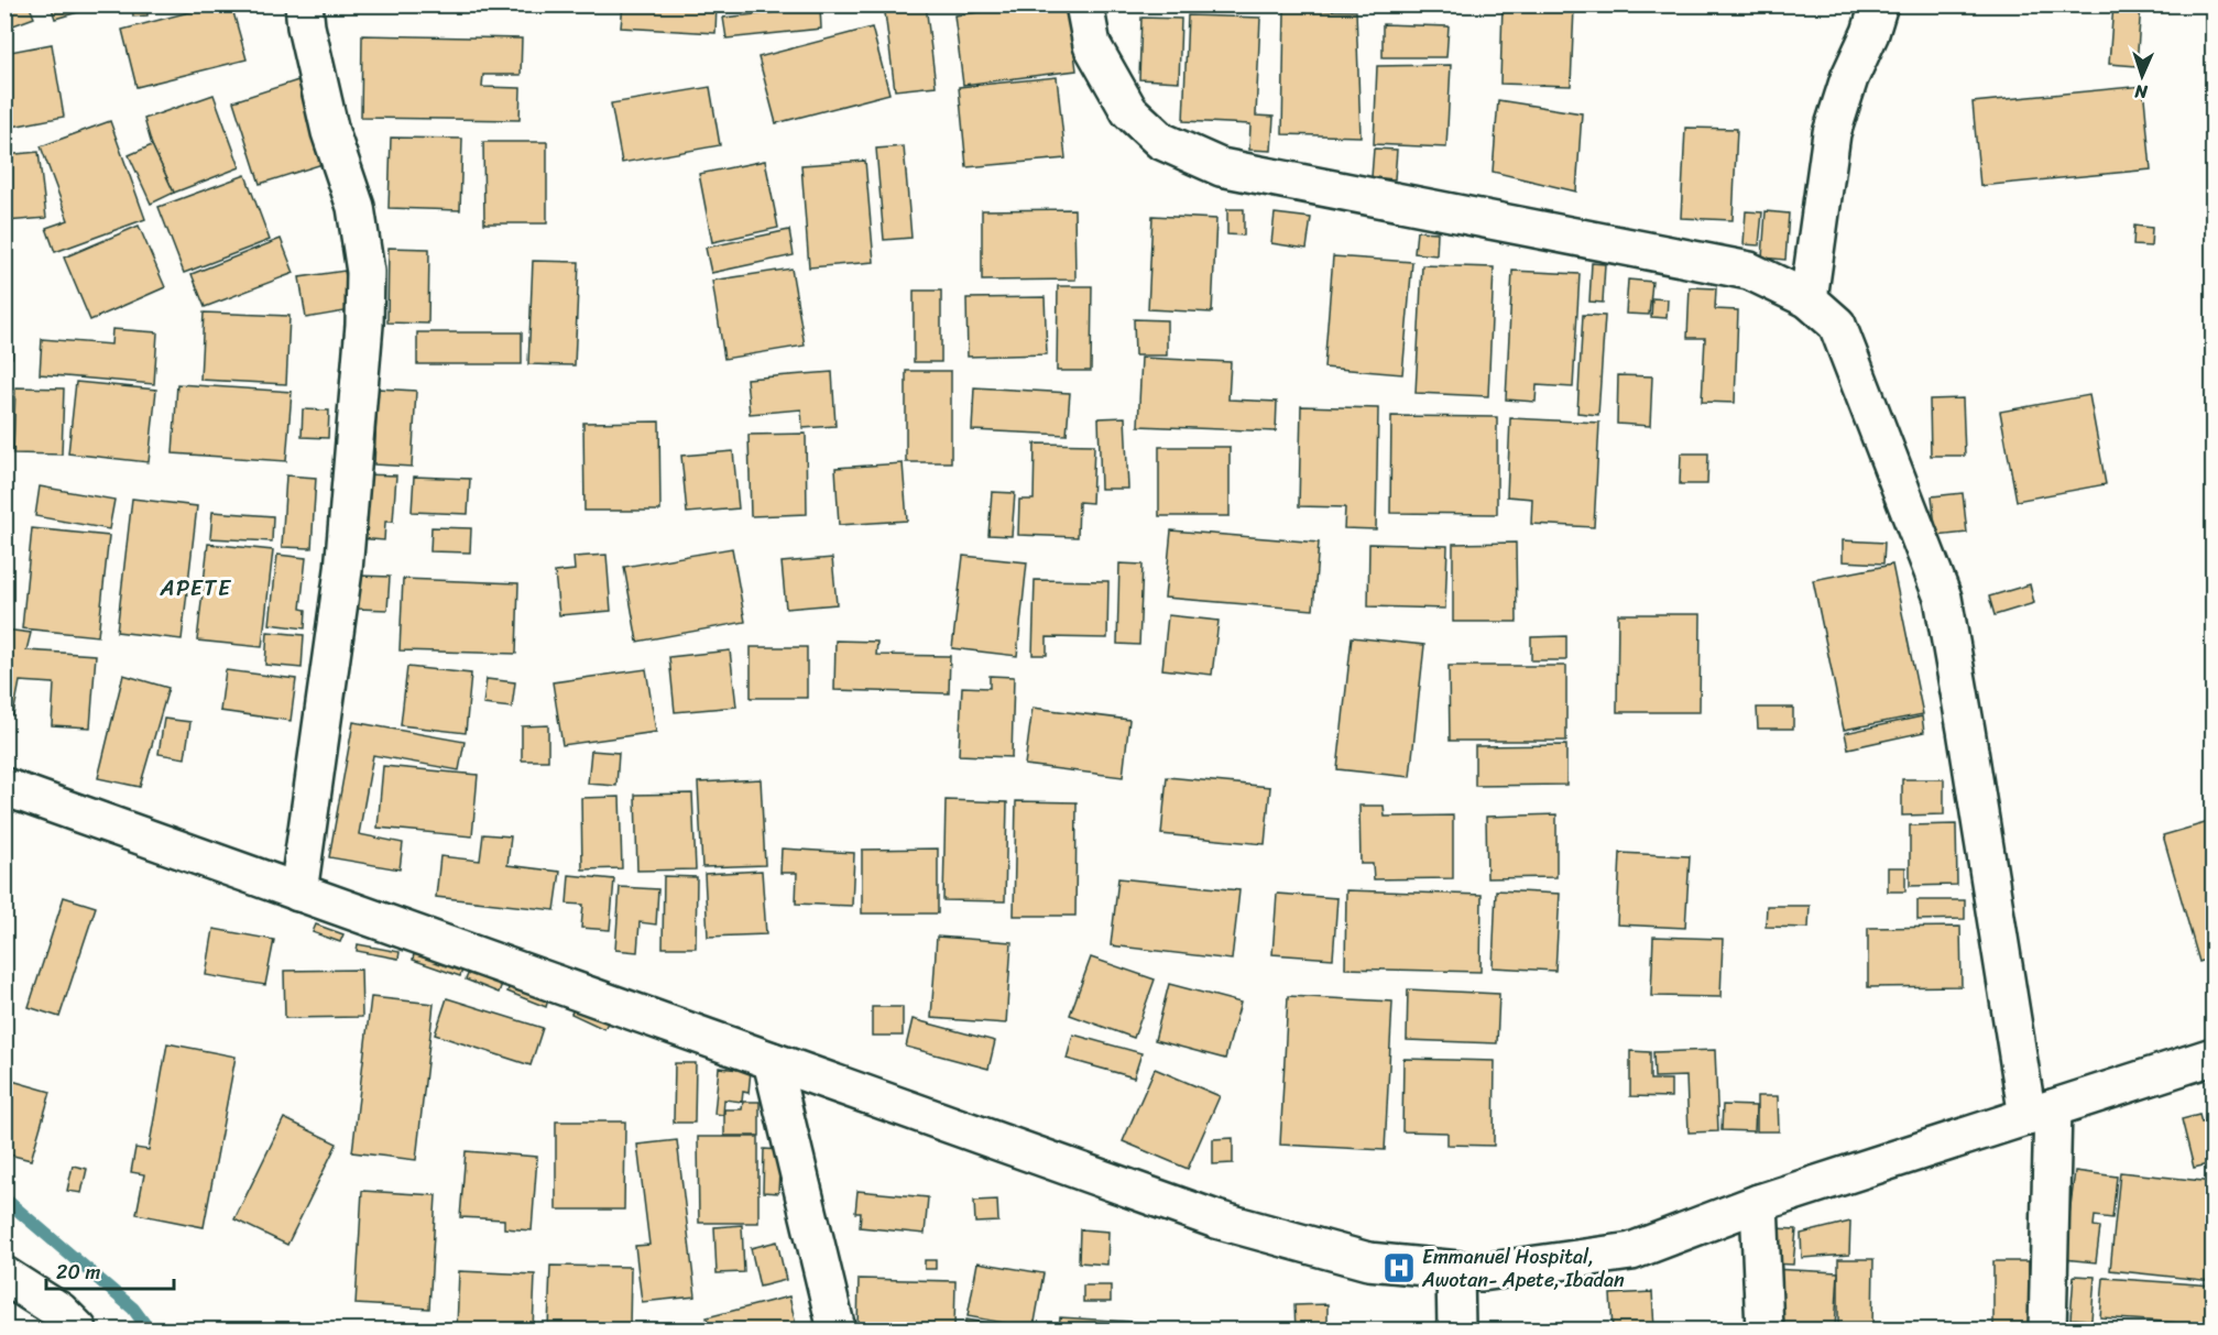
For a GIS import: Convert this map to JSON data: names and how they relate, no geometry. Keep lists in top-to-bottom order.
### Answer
{
  "districts": ["APETE"],
  "places": {
    "hospital": ["Emmanuel Hospital, Awotan- Apete, Ibadan"]
  },
  "scale_bar": "20 m",
  "north": "bottom"
}
